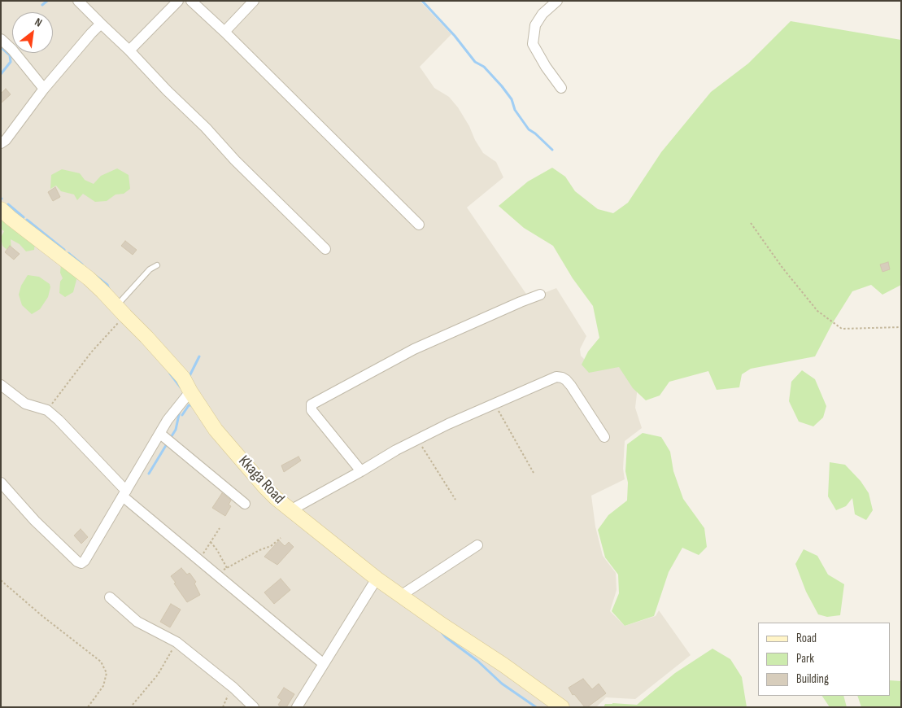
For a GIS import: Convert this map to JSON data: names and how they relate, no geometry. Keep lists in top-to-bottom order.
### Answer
{
  "streets": {
    "street": ["Kkaga Road"]
  },
  "legend": ["Road", "Park", "Building"],
  "north": "top right"
}
